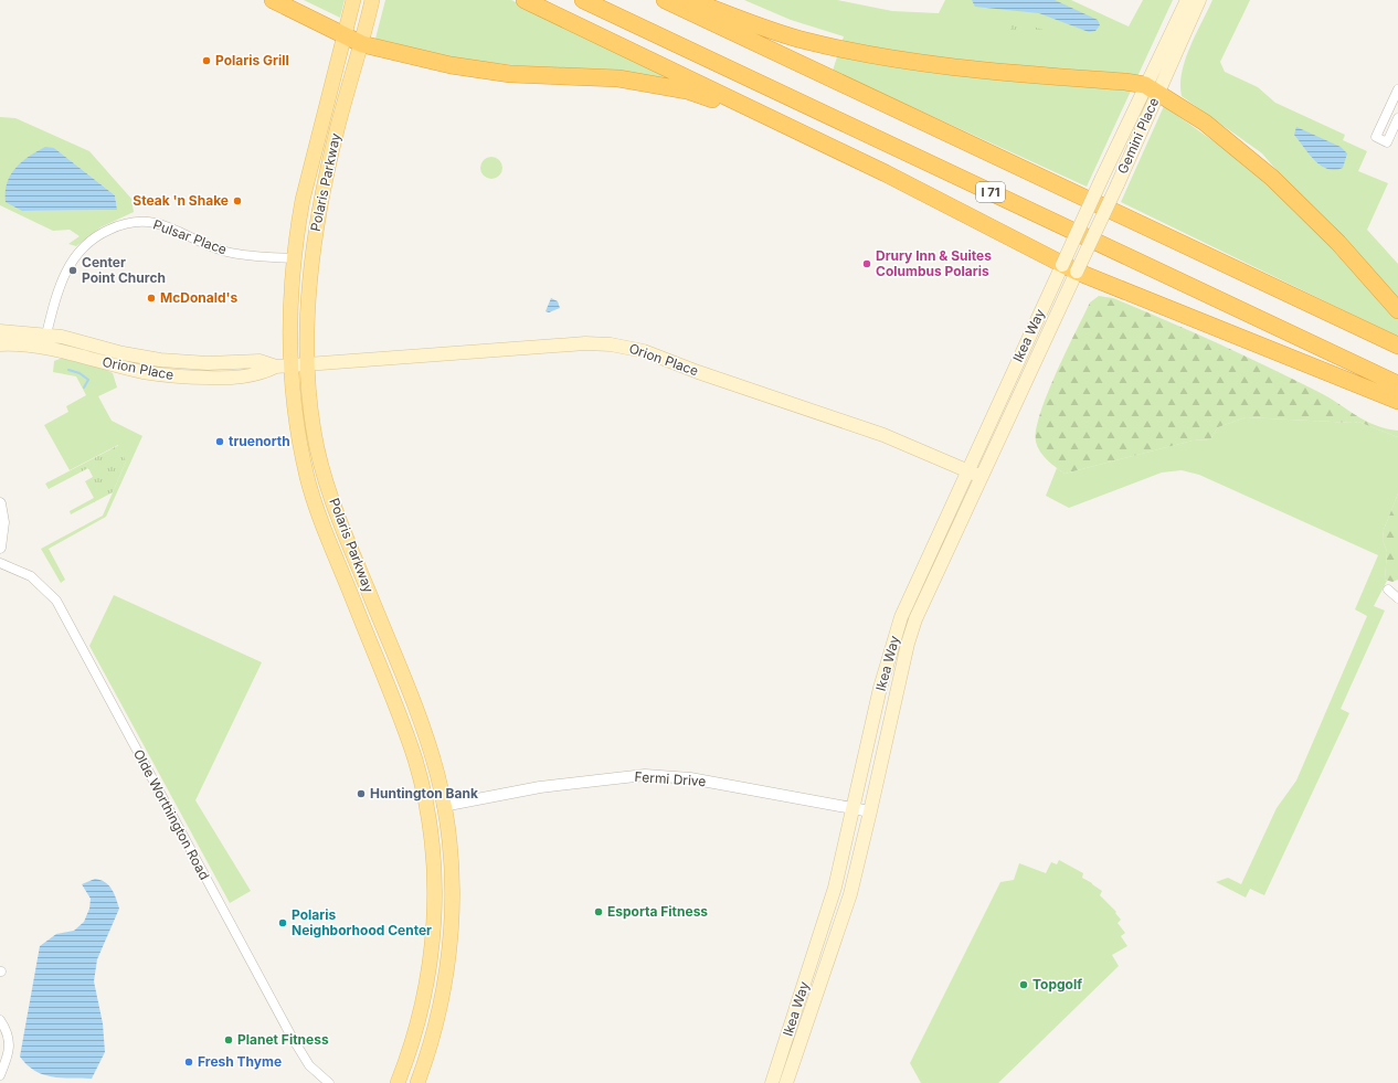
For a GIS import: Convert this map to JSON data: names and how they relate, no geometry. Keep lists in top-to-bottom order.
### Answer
{
  "streets": {
    "highway": ["I 71"],
    "main road": [
      "Gemini Place",
      "Polaris Parkway",
      "Ikea Way",
      "Orion Place"
    ],
    "street": ["Pulsar Place", "Fermi Drive", "Olde Worthington Road"]
  },
  "crossings": [
    ["Gemini Place", "Ikea Way"],
    ["Polaris Parkway", "Pulsar Place"],
    ["Polaris Parkway", "Orion Place"],
    ["Polaris Parkway", "Fermi Drive"],
    ["Pulsar Place", "Orion Place"],
    ["Ikea Way", "Orion Place"],
    ["Ikea Way", "Fermi Drive"]
  ],
  "places": [
    "Polaris Grill",
    "Steak 'n Shake",
    "Drury Inn & Suites Columbus Polaris",
    "Center Point Church",
    "McDonald's",
    "truenorth",
    "Huntington Bank",
    "Esporta Fitness",
    "Polaris Neighborhood Center",
    "Topgolf",
    "Planet Fitness",
    "Fresh Thyme"
  ]
}
